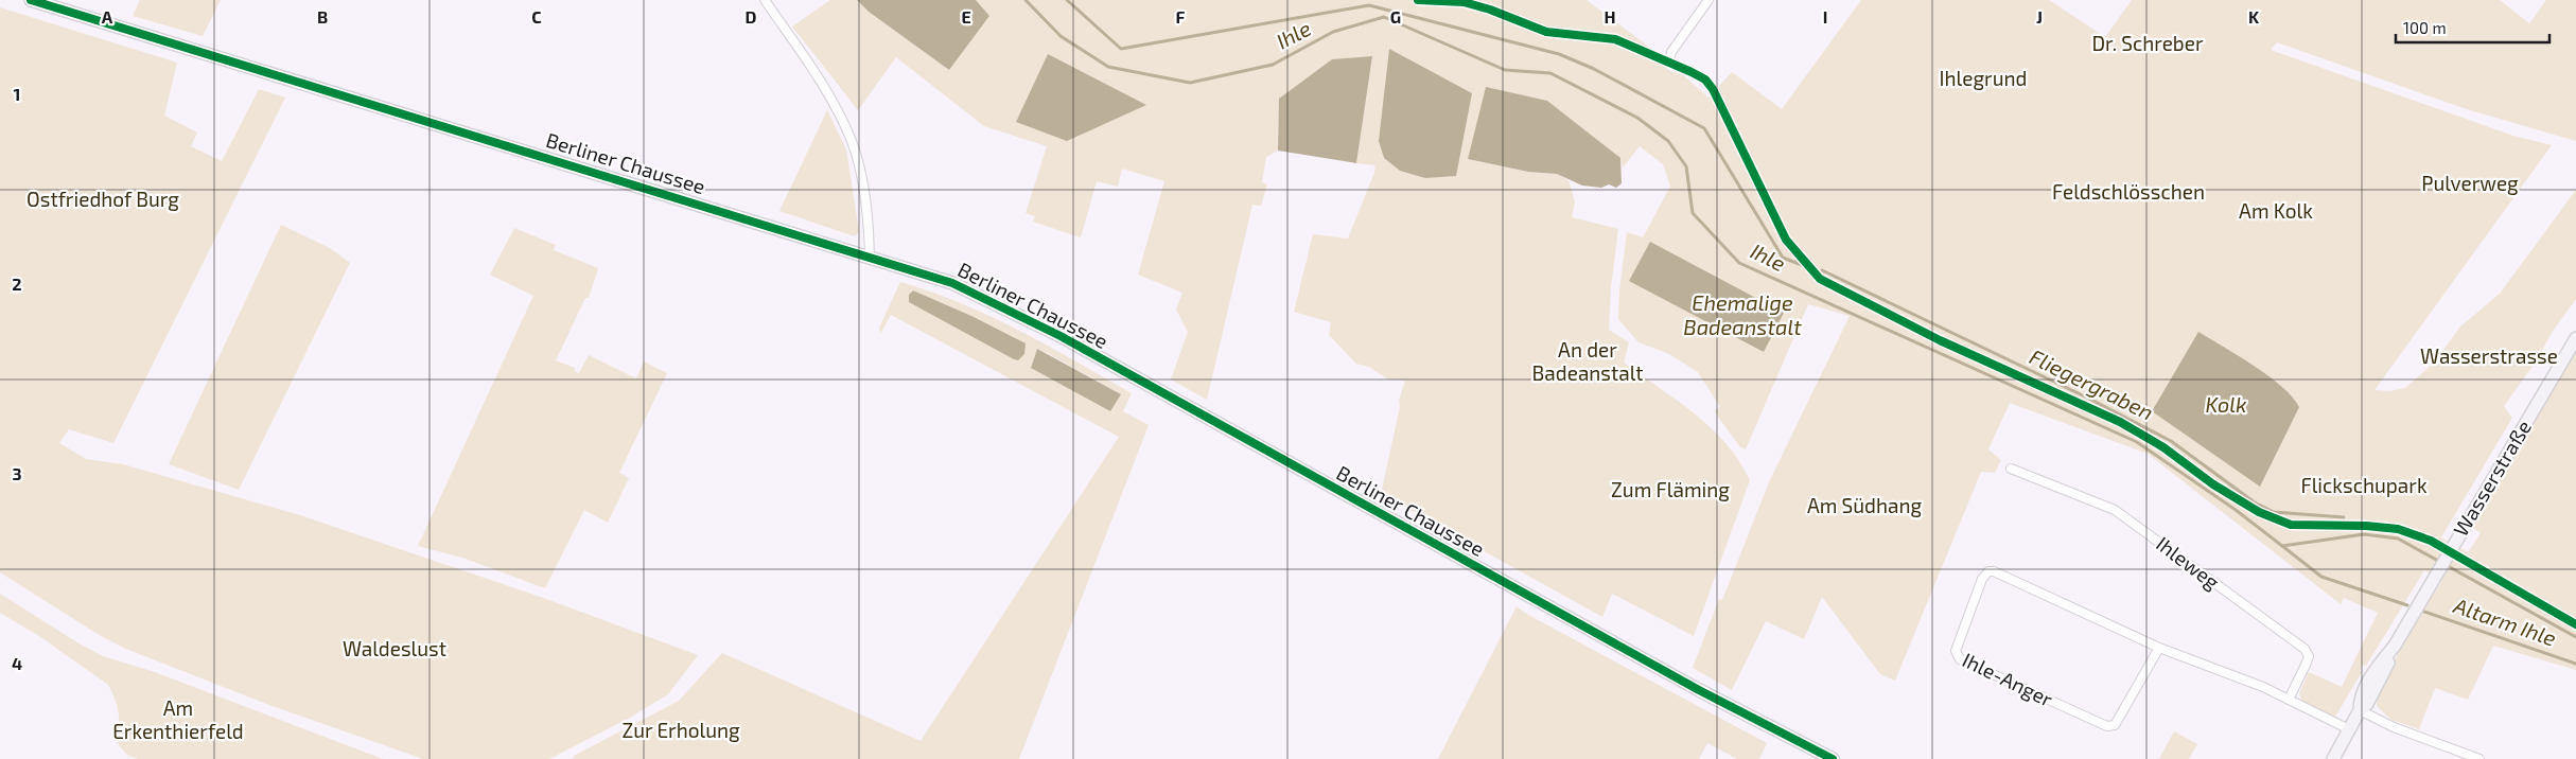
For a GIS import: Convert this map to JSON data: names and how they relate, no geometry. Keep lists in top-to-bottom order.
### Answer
{
  "streets": {
    "main road": ["Berliner Chaussee", "Wasserstraße"],
    "street": ["Ihleweg", "Ihle-Anger"]
  },
  "crossings": [
    ["Wasserstraße", "Ihle-Anger"],
    ["Ihleweg", "Ihle-Anger"]
  ],
  "water": [
    "Ihle",
    "Ehemalige Badeanstalt",
    "Fliegergraben",
    "Kolk",
    "Altarm Ihle"
  ],
  "parks": [
    "Dr. Schreber",
    "Ihlegrund",
    "Pulverweg",
    "Feldschlösschen",
    "Ostfriedhof Burg",
    "Am Kolk",
    "An der Badeanstalt",
    "Wasserstrasse",
    "Flickschupark",
    "Zum Fläming",
    "Am Südhang",
    "Waldeslust",
    "Am Erkenthierfeld",
    "Zur Erholung"
  ],
  "scale_bar": "100 m",
  "grid": {
    "columns": [
      "A",
      "B",
      "C",
      "D",
      "E",
      "F",
      "G",
      "H",
      "I",
      "J",
      "K"
    ],
    "rows": [
      "1",
      "2",
      "3",
      "4"
    ]
  }
}
